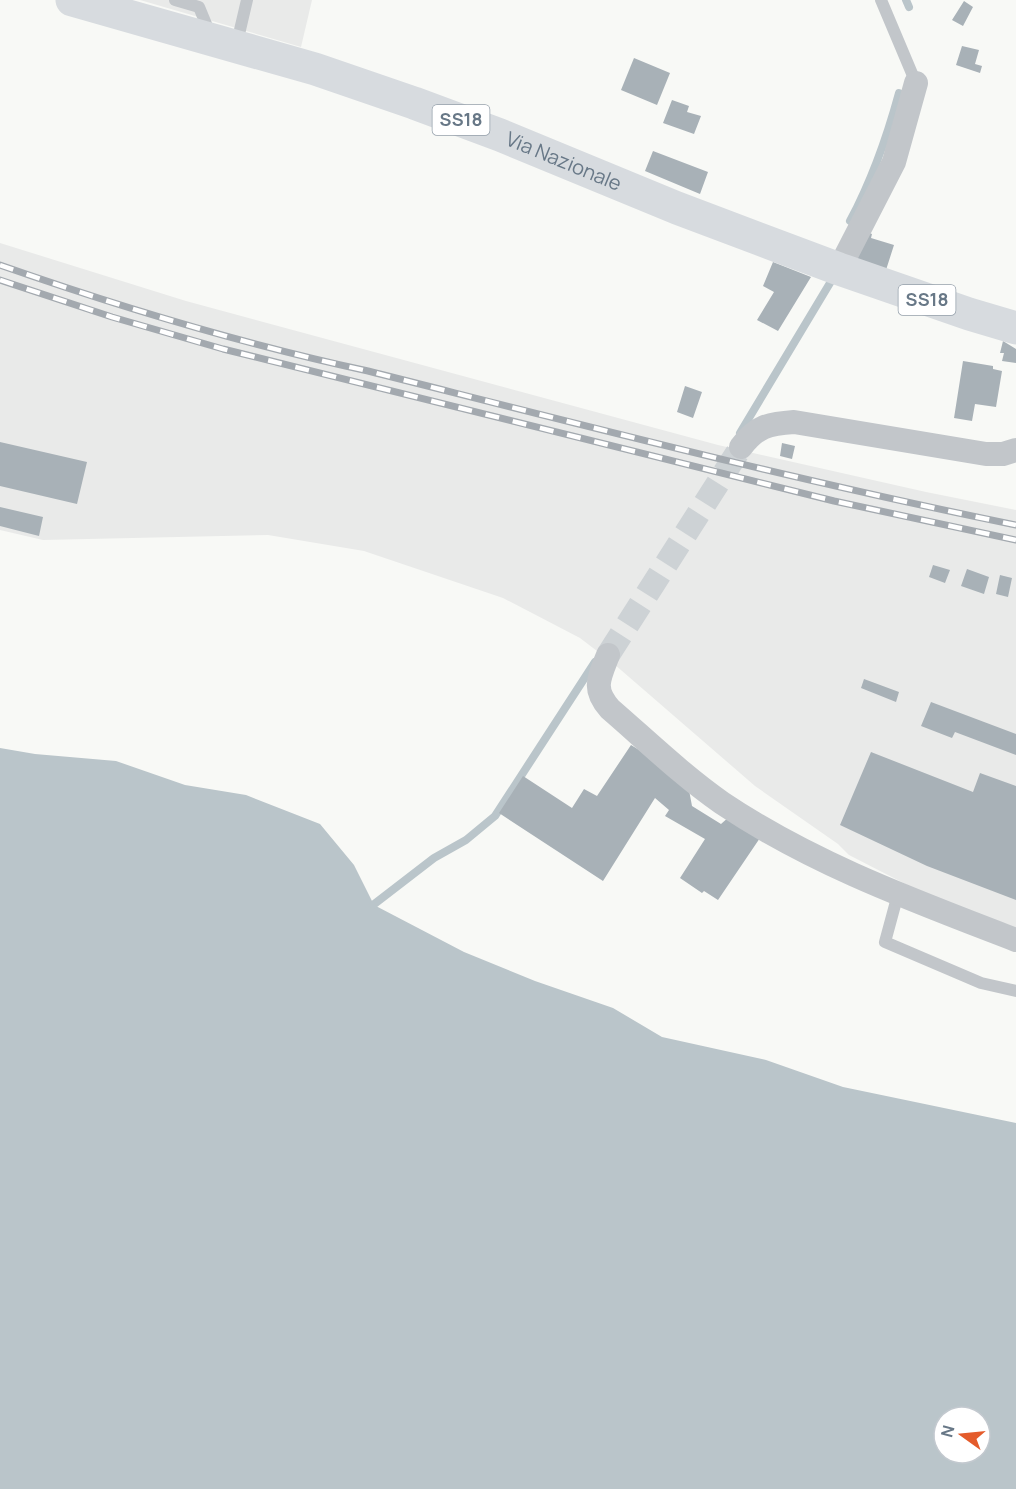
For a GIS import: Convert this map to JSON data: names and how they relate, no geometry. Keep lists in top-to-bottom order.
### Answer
{
  "streets": {
    "main road": ["SS18", "Via Nazionale"]
  },
  "north": "left"
}
